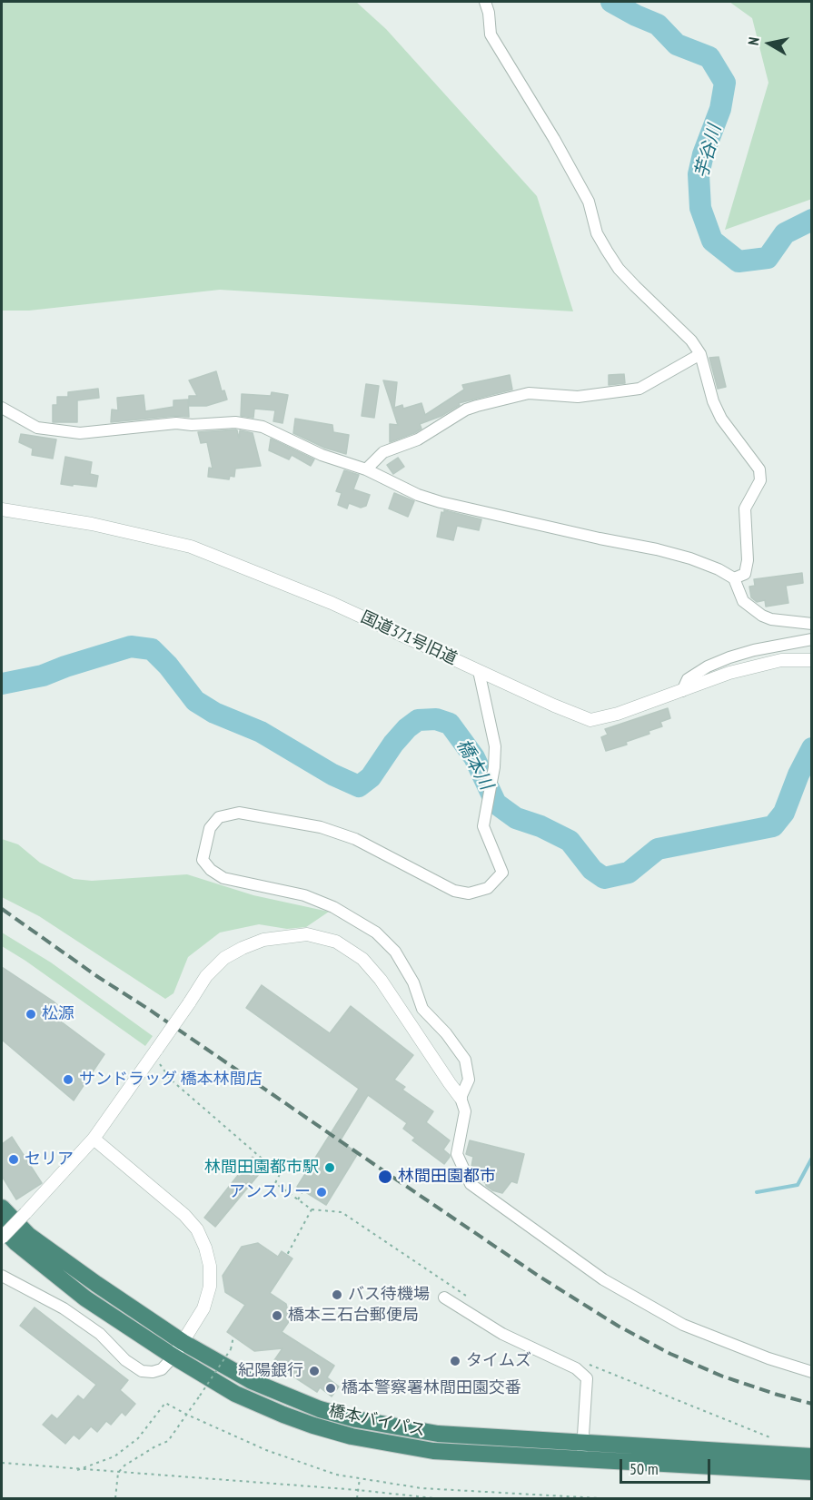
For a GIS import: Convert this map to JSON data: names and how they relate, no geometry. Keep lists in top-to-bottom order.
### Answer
{
  "streets": {
    "highway": ["橋本バイパス"],
    "street": ["国道371号旧道"]
  },
  "water": ["芋谷川", "橋本川"],
  "places": [
    "松源",
    "サンドラッグ 橋本林間店",
    "セリア",
    "林間田園都市駅",
    "林間田園都市",
    "アンスリー",
    "バス待機場",
    "橋本三石台郵便局",
    "タイムズ",
    "紀陽銀行",
    "橋本警察署林間田園交番"
  ],
  "scale_bar": "50 m",
  "north": "left"
}
